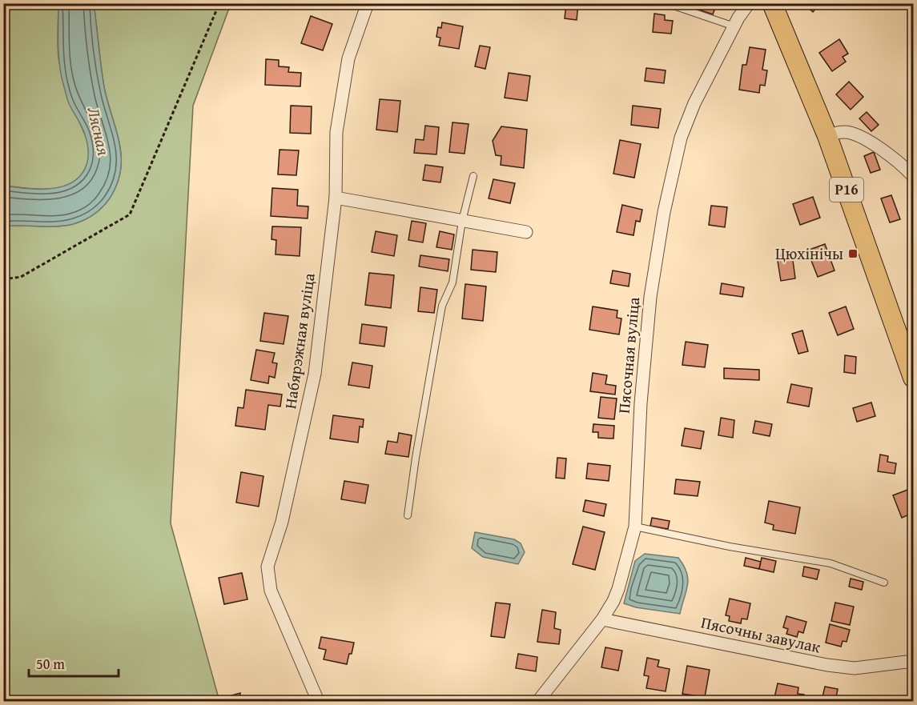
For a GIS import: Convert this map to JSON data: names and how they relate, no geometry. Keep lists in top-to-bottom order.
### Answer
{
  "streets": {
    "main road": ["Р16"],
    "street": ["Набярэжная вуліца", "Пясочная вуліца", "Пясочны завулак"]
  },
  "crossings": [
    ["Пясочная вуліца", "Пясочны завулак"]
  ],
  "water": ["Лясная"],
  "places": {
    "transit": ["Цюхінічы"]
  },
  "scale_bar": "50 m"
}
